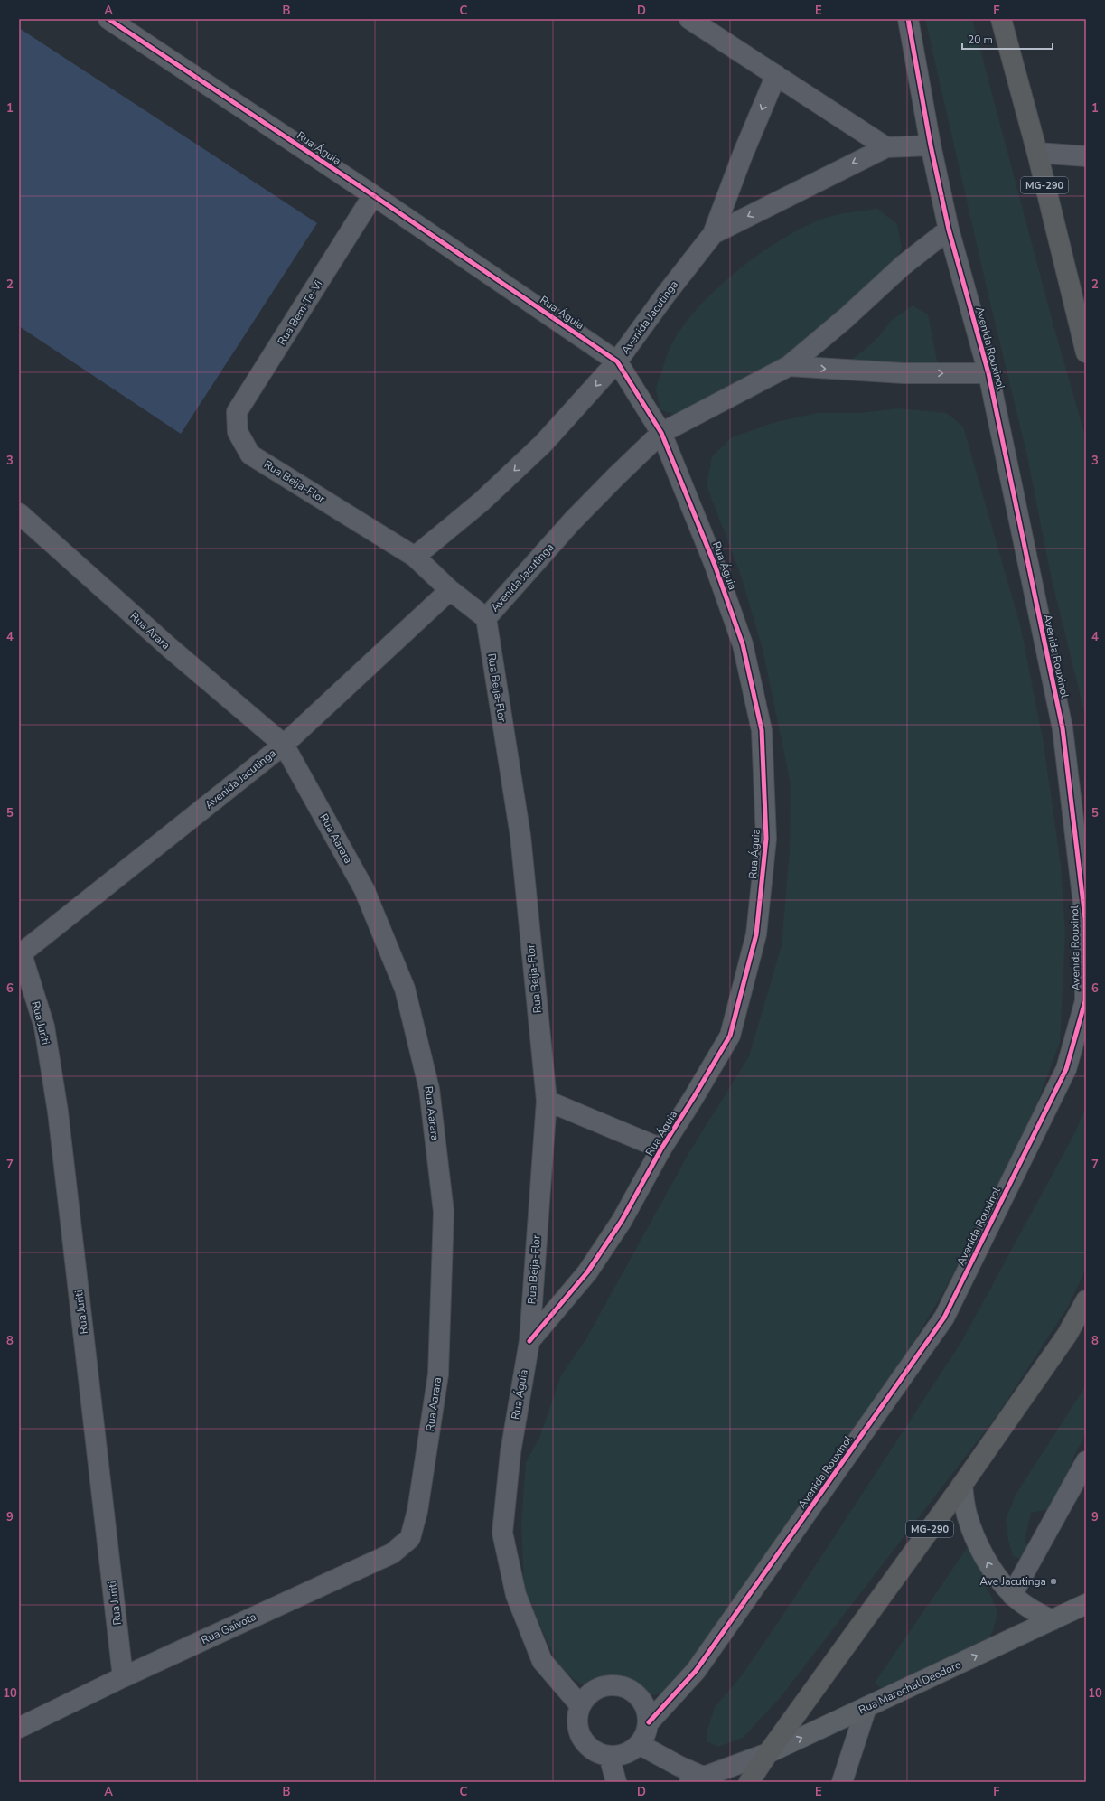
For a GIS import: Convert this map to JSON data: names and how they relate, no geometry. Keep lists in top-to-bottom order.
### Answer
{
  "streets": {
    "highway": ["MG-290"],
    "main road": ["Rua Marechal Deodoro"],
    "street": [
      "Rua Águia",
      "Rua Bem-Te-Vi",
      "Avenida Jacutinga",
      "Avenida Rouxinol",
      "Rua Beija-Flor",
      "Rua Arara",
      "Rua Aarara",
      "Rua Juriti",
      "Rua Gaivota"
    ]
  },
  "crossings": [
    ["Rua Águia", "Rua Bem-Te-Vi"],
    ["Rua Águia", "Avenida Jacutinga"],
    ["Rua Águia", "Avenida Rouxinol"],
    ["Rua Águia", "Rua Beija-Flor"],
    ["MG-290", "Rua Marechal Deodoro"],
    ["Rua Bem-Te-Vi", "Rua Beija-Flor"],
    ["Avenida Jacutinga", "Avenida Rouxinol"],
    ["Avenida Jacutinga", "Rua Beija-Flor"],
    ["Avenida Jacutinga", "Rua Arara"],
    ["Avenida Jacutinga", "Rua Aarara"],
    ["Avenida Jacutinga", "Rua Juriti"],
    ["Rua Arara", "Rua Aarara"],
    ["Rua Aarara", "Rua Gaivota"],
    ["Rua Juriti", "Rua Gaivota"]
  ],
  "one_way": ["Rua Marechal Deodoro"],
  "places": ["Ave Jacutinga"],
  "scale_bar": "20 m",
  "grid": {
    "columns": [
      "A",
      "B",
      "C",
      "D",
      "E",
      "F"
    ],
    "rows": [
      "1",
      "2",
      "3",
      "4",
      "5",
      "6",
      "7",
      "8",
      "9",
      "10"
    ]
  }
}
